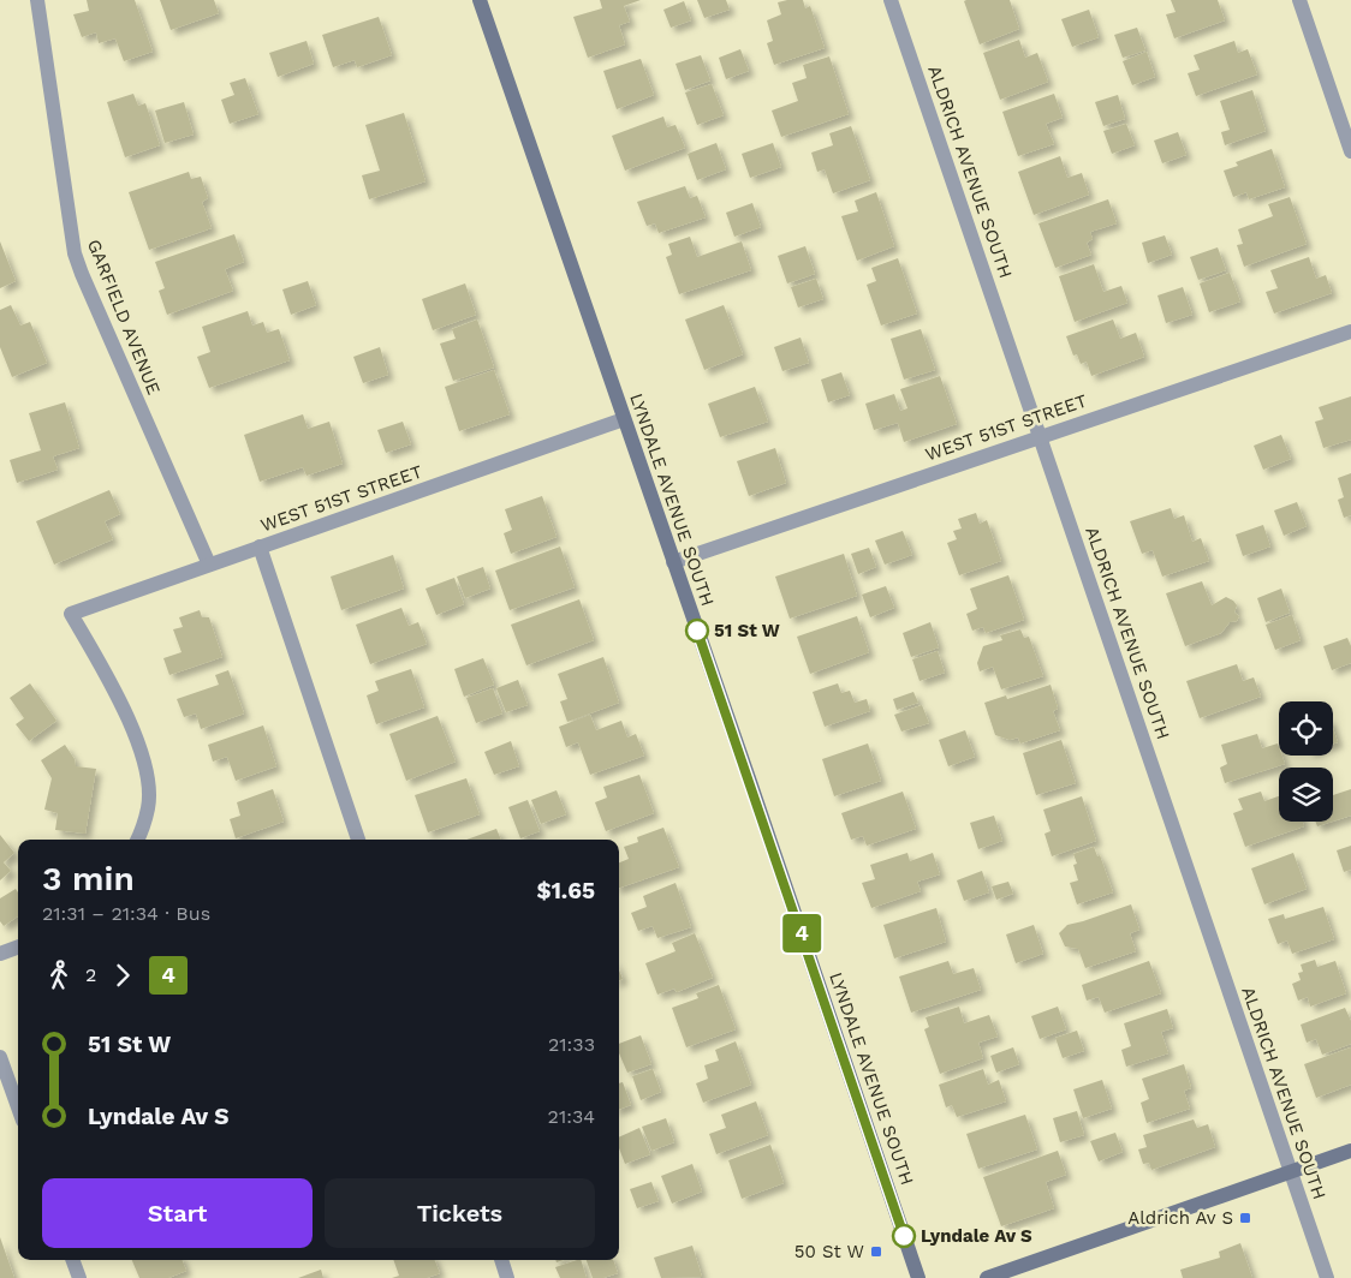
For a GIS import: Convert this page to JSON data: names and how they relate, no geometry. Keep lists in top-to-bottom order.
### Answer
{
  "streets": {
    "main road": ["LYNDALE AVENUE SOUTH"],
    "street": ["ALDRICH AVENUE SOUTH", "GARFIELD AVENUE", "WEST 51ST STREET"]
  },
  "crossings": [
    ["ALDRICH AVENUE SOUTH", "WEST 51ST STREET"],
    ["GARFIELD AVENUE", "WEST 51ST STREET"],
    ["WEST 51ST STREET", "LYNDALE AVENUE SOUTH"]
  ],
  "places": {
    "other": ["51 St W", "Lyndale Av S"],
    "transit": ["Aldrich Av S", "50 St W"]
  },
  "lines": ["bus line 4"],
  "page": {
    "on_map": "4",
    "heading": ["3 min", "21:31 – 21:34 · Bus", "$1.65"],
    "legs": ["2", "4"],
    "list": [
      {
        "name": "51 St W",
        "value": "21:33"
      },
      {
        "name": "Lyndale Av S",
        "value": "21:34"
      }
    ],
    "buttons": ["Start", "Tickets"]
  }
}
